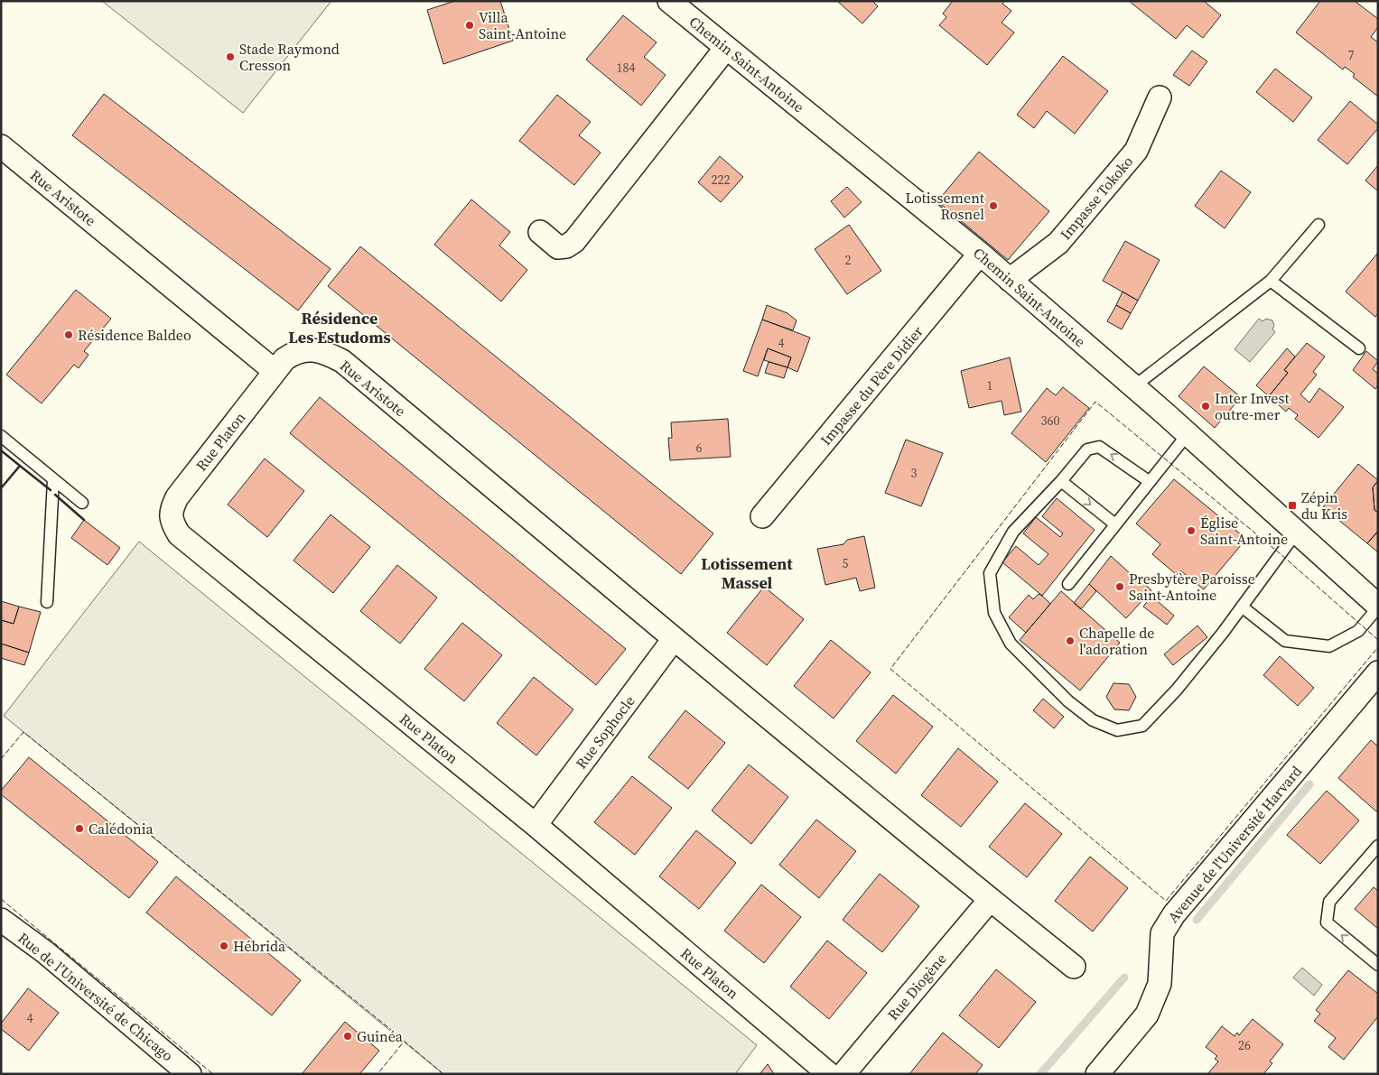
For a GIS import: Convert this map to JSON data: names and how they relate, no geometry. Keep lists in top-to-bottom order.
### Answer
{
  "streets": {
    "street": [
      "Chemin Saint-Antoine",
      "Rue Aristote",
      "Impasse Tokoko",
      "Impasse du Père Didier",
      "Rue Platon",
      "Rue Sophocle",
      "Avenue de l'Université Harvard",
      "Rue Diogène",
      "Rue de l’Université de Chicago"
    ]
  },
  "crossings": [
    ["Chemin Saint-Antoine", "Impasse Tokoko"],
    ["Chemin Saint-Antoine", "Impasse du Père Didier"],
    ["Rue Aristote", "Rue Platon"],
    ["Rue Aristote", "Rue Sophocle"],
    ["Rue Platon", "Rue Sophocle"]
  ],
  "districts": ["Résidence Les Estudoms", "Lotissement Massel"],
  "places": {
    "other": [
      "Villa Saint-Antoine",
      "Stade Raymond Cresson",
      "Lotissement Rosnel",
      "Résidence Baldeo",
      "Inter Invest outre-mer",
      "Église Saint-Antoine",
      "Presbytère Paroisse Saint-Antoine",
      "Chapelle de l'adoration",
      "Calédonia",
      "Hébrida",
      "Guinéa"
    ],
    "transit": ["Zépin du Kris"]
  },
  "house_numbers": [
    "7",
    "184",
    "222",
    "2",
    "4",
    "1",
    "360",
    "6",
    "3",
    "5",
    "4",
    "26"
  ]
}
